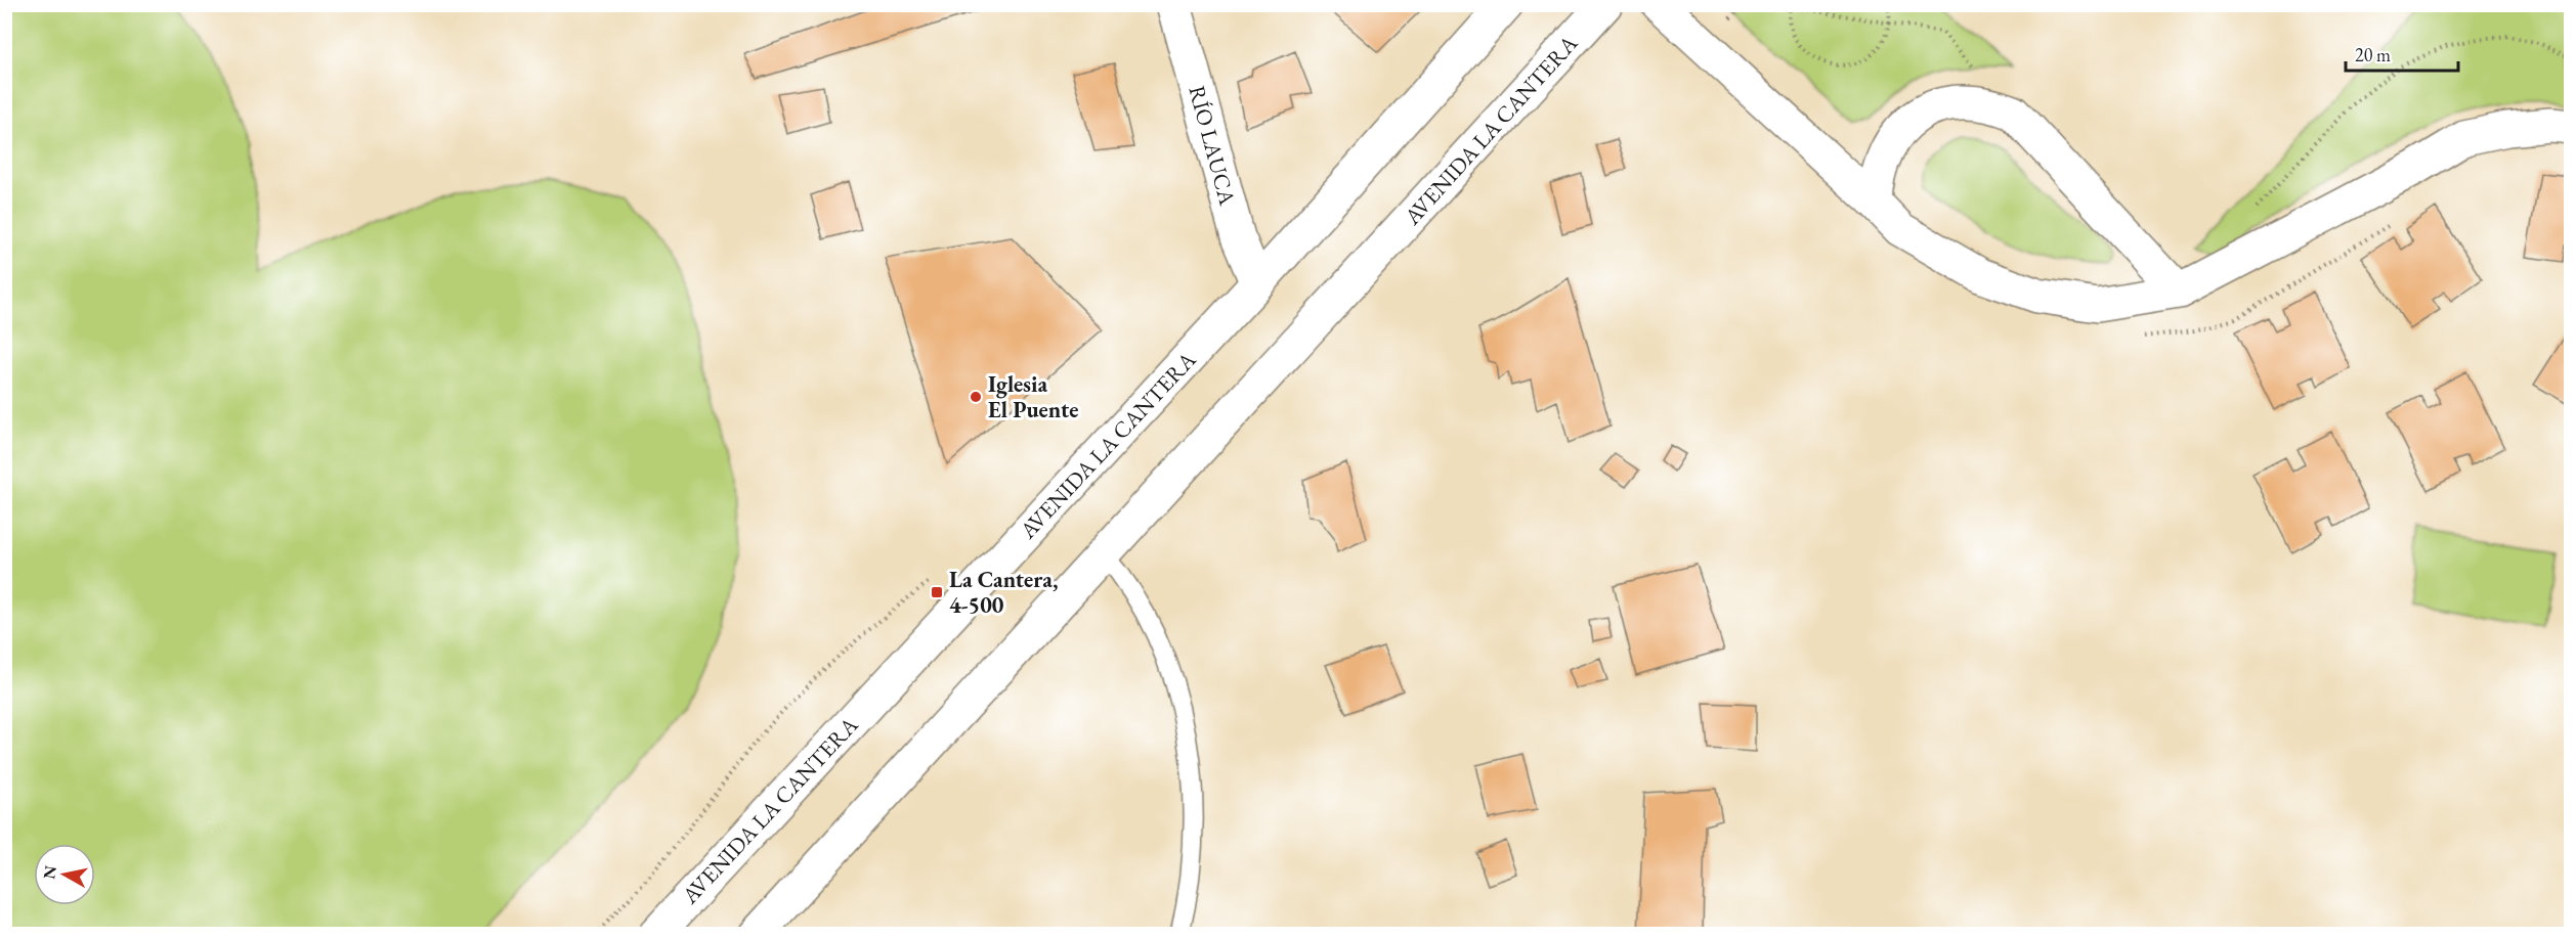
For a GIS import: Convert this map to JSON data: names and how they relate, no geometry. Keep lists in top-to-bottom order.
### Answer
{
  "streets": {
    "main road": ["AVENIDA LA CANTERA", "RÍO LAUCA"]
  },
  "crossings": [
    ["AVENIDA LA CANTERA", "RÍO LAUCA"]
  ],
  "places": {
    "other": ["Iglesia El Puente"],
    "transit": ["La Cantera, 4-500"]
  },
  "scale_bar": "20 m",
  "north": "left"
}
